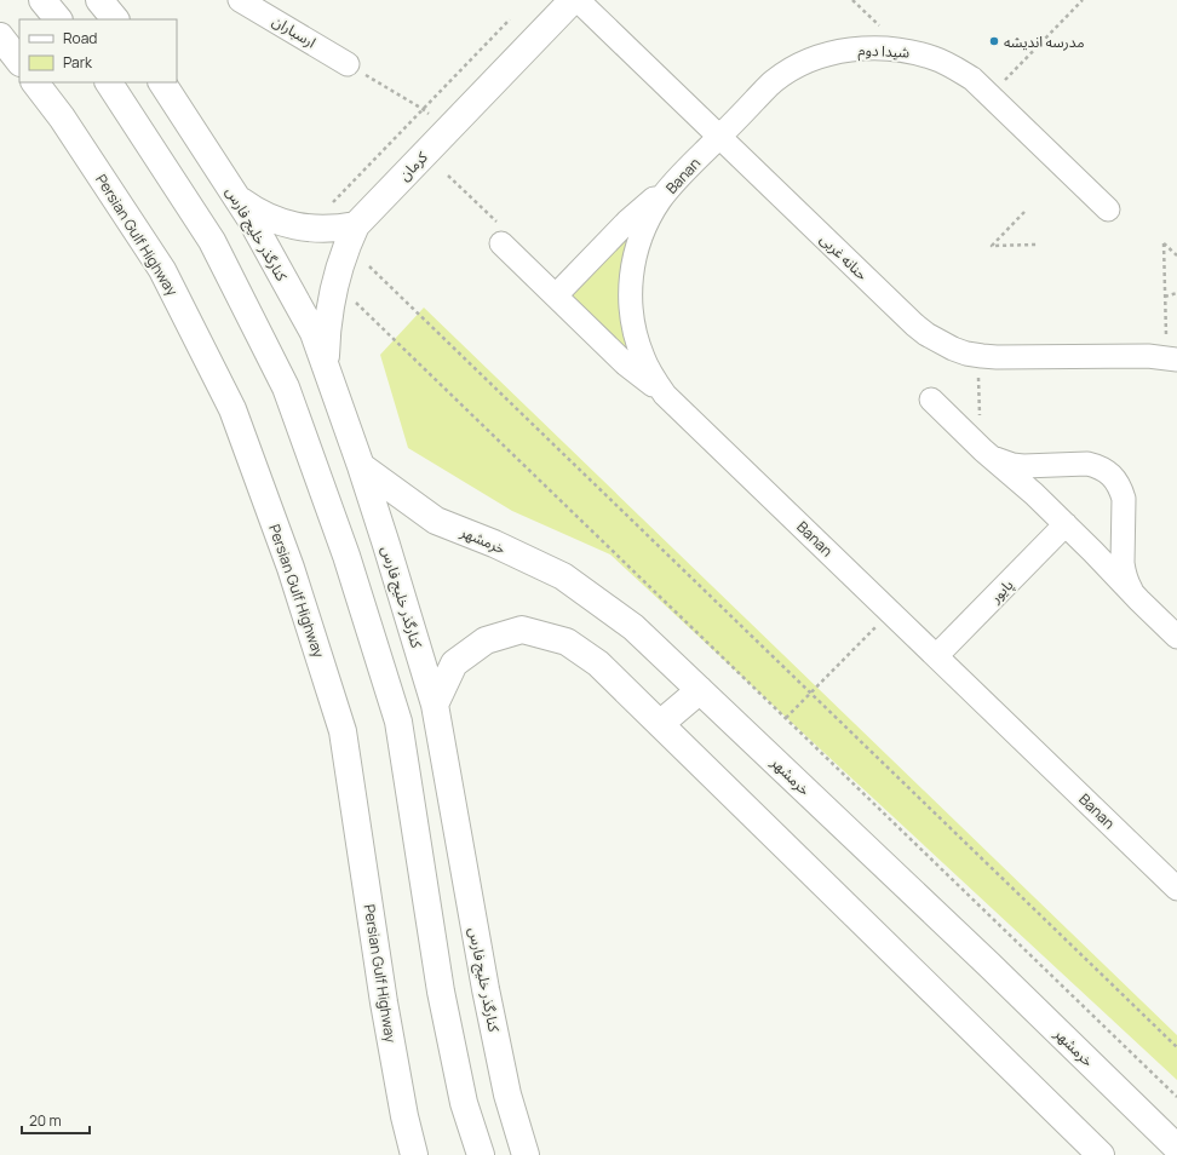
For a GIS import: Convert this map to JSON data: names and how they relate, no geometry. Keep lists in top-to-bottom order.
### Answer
{
  "streets": {
    "main road": [
      "کرمان",
      "کنارگذر خلیج فارس",
      "Persian Gulf Highway",
      "خرمشهر"
    ],
    "street": [
      "ارسباران",
      "شیدا دوم",
      "Banan",
      "حنانه غربی",
      "پایور"
    ]
  },
  "crossings": [
    ["شیدا دوم", "Banan"],
    ["شیدا دوم", "حنانه غربی"],
    ["کرمان", "کنارگذر خلیج فارس"],
    ["Banan", "حنانه غربی"],
    ["Banan", "پایور"],
    ["کنارگذر خلیج فارس", "خرمشهر"]
  ],
  "places": ["مدرسه اندیشه"],
  "legend": ["Road", "Park"],
  "scale_bar": "20 m"
}
